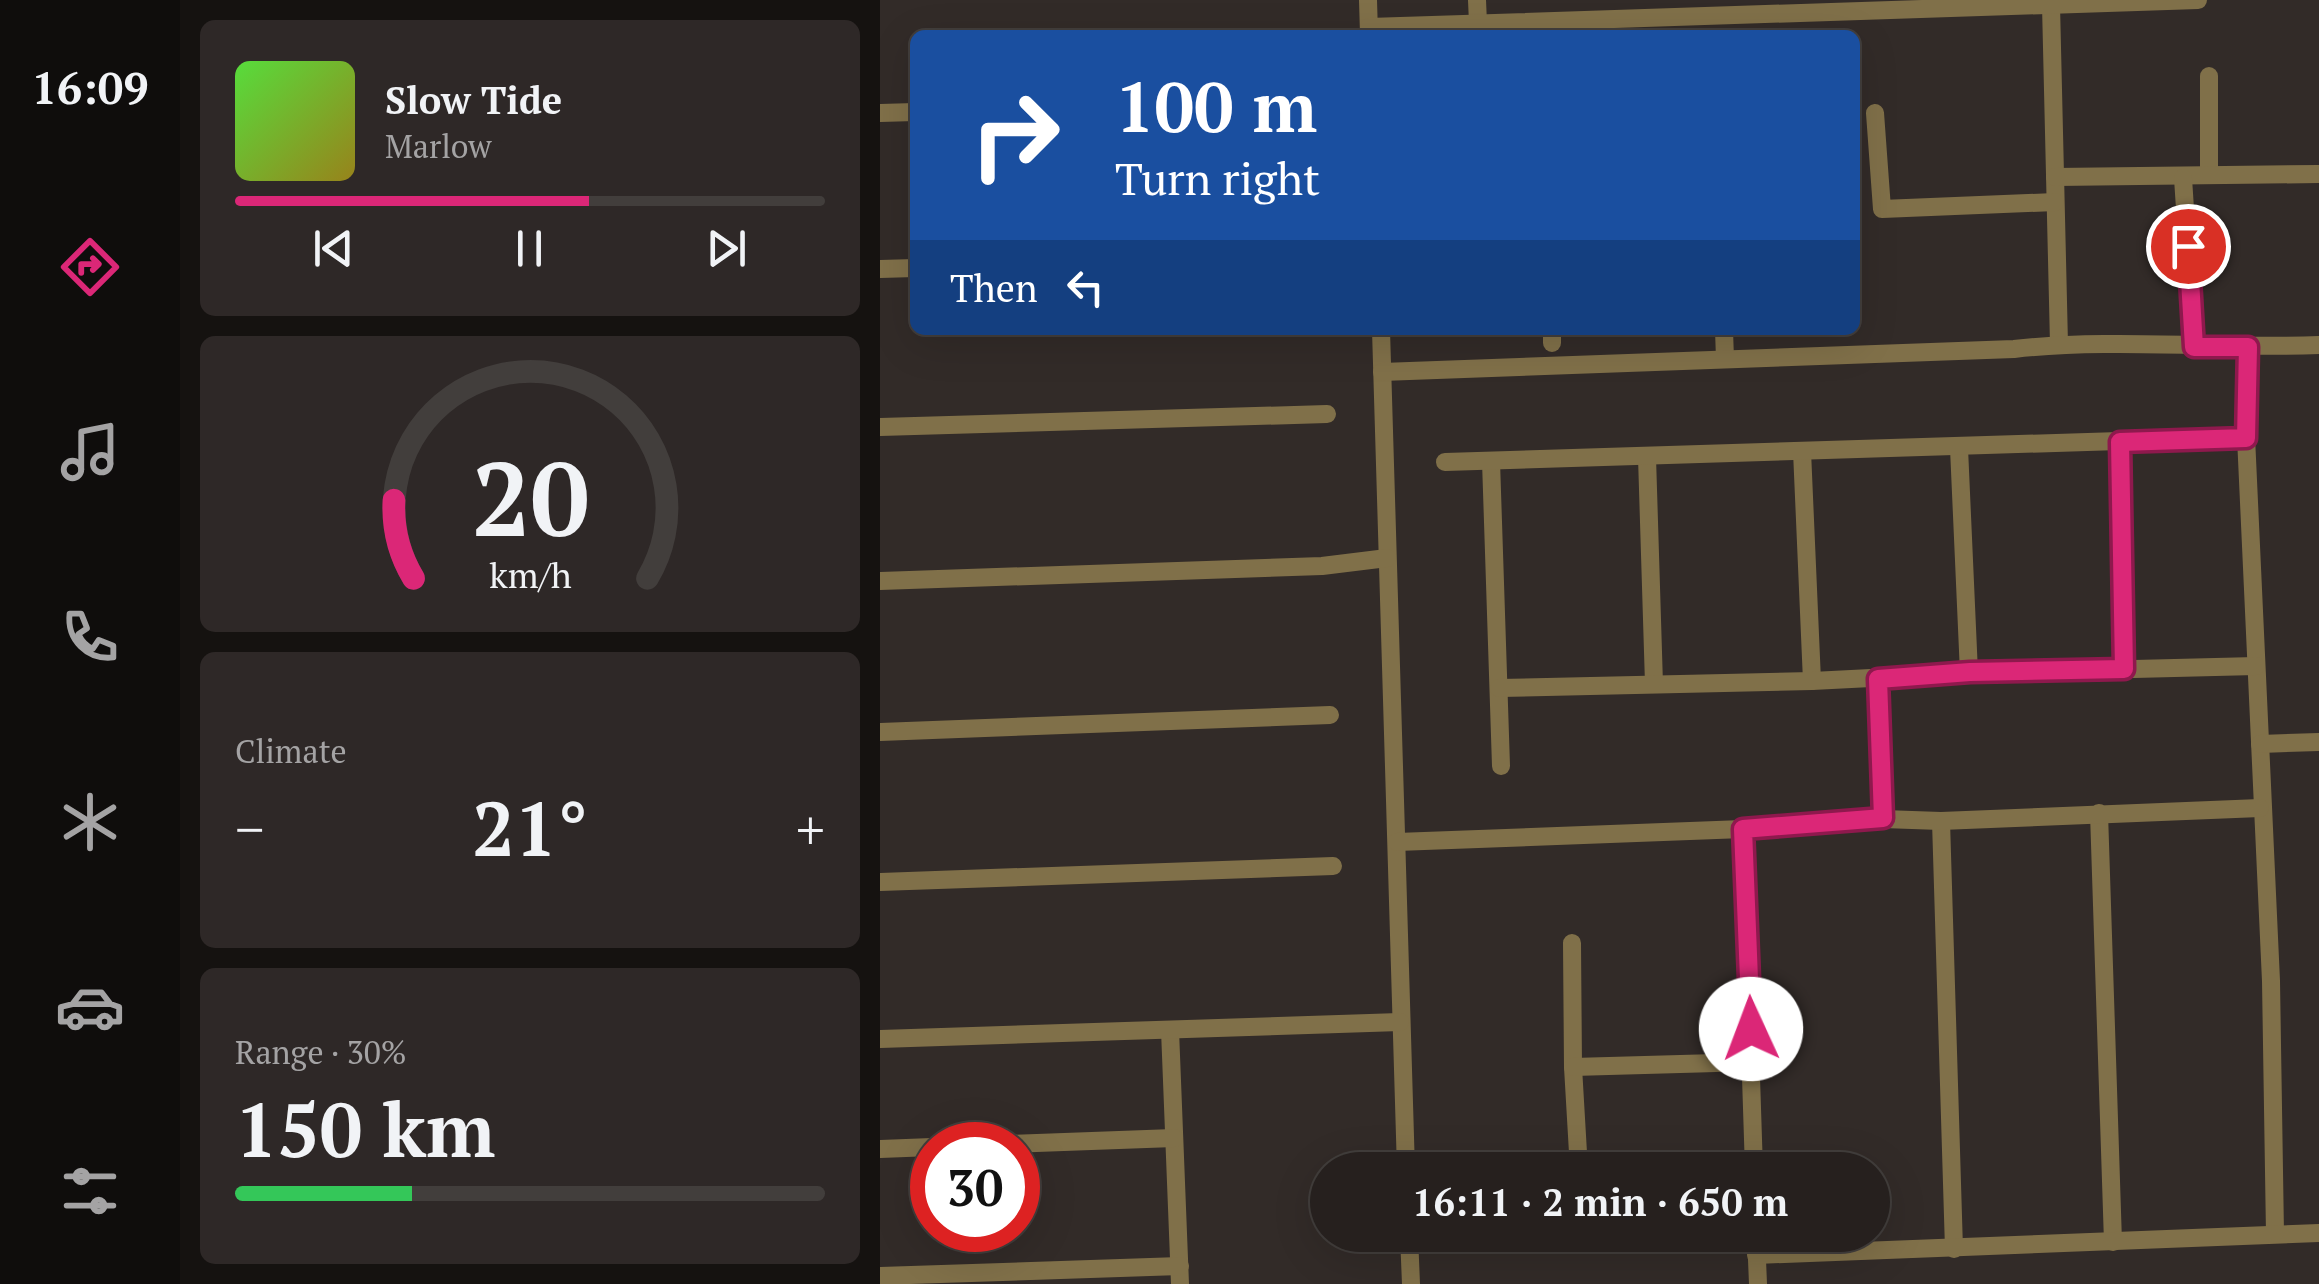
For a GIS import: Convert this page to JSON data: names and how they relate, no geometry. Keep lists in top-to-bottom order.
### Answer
{
  "page": {
    "tabs": "16:09",
    "turn": ["100 m", "Turn right"],
    "song": ["Slow Tide", "Marlow"],
    "then": "Then",
    "tile": [
      "Climate",
      ["Range · 30%", "150 km"]
    ],
    "heat": ["−", "21°", "+"],
    "limit": "30",
    "trip": "16:11 · 2 min · 650 m",
    "gauge": ["20", "km/h"]
  }
}
